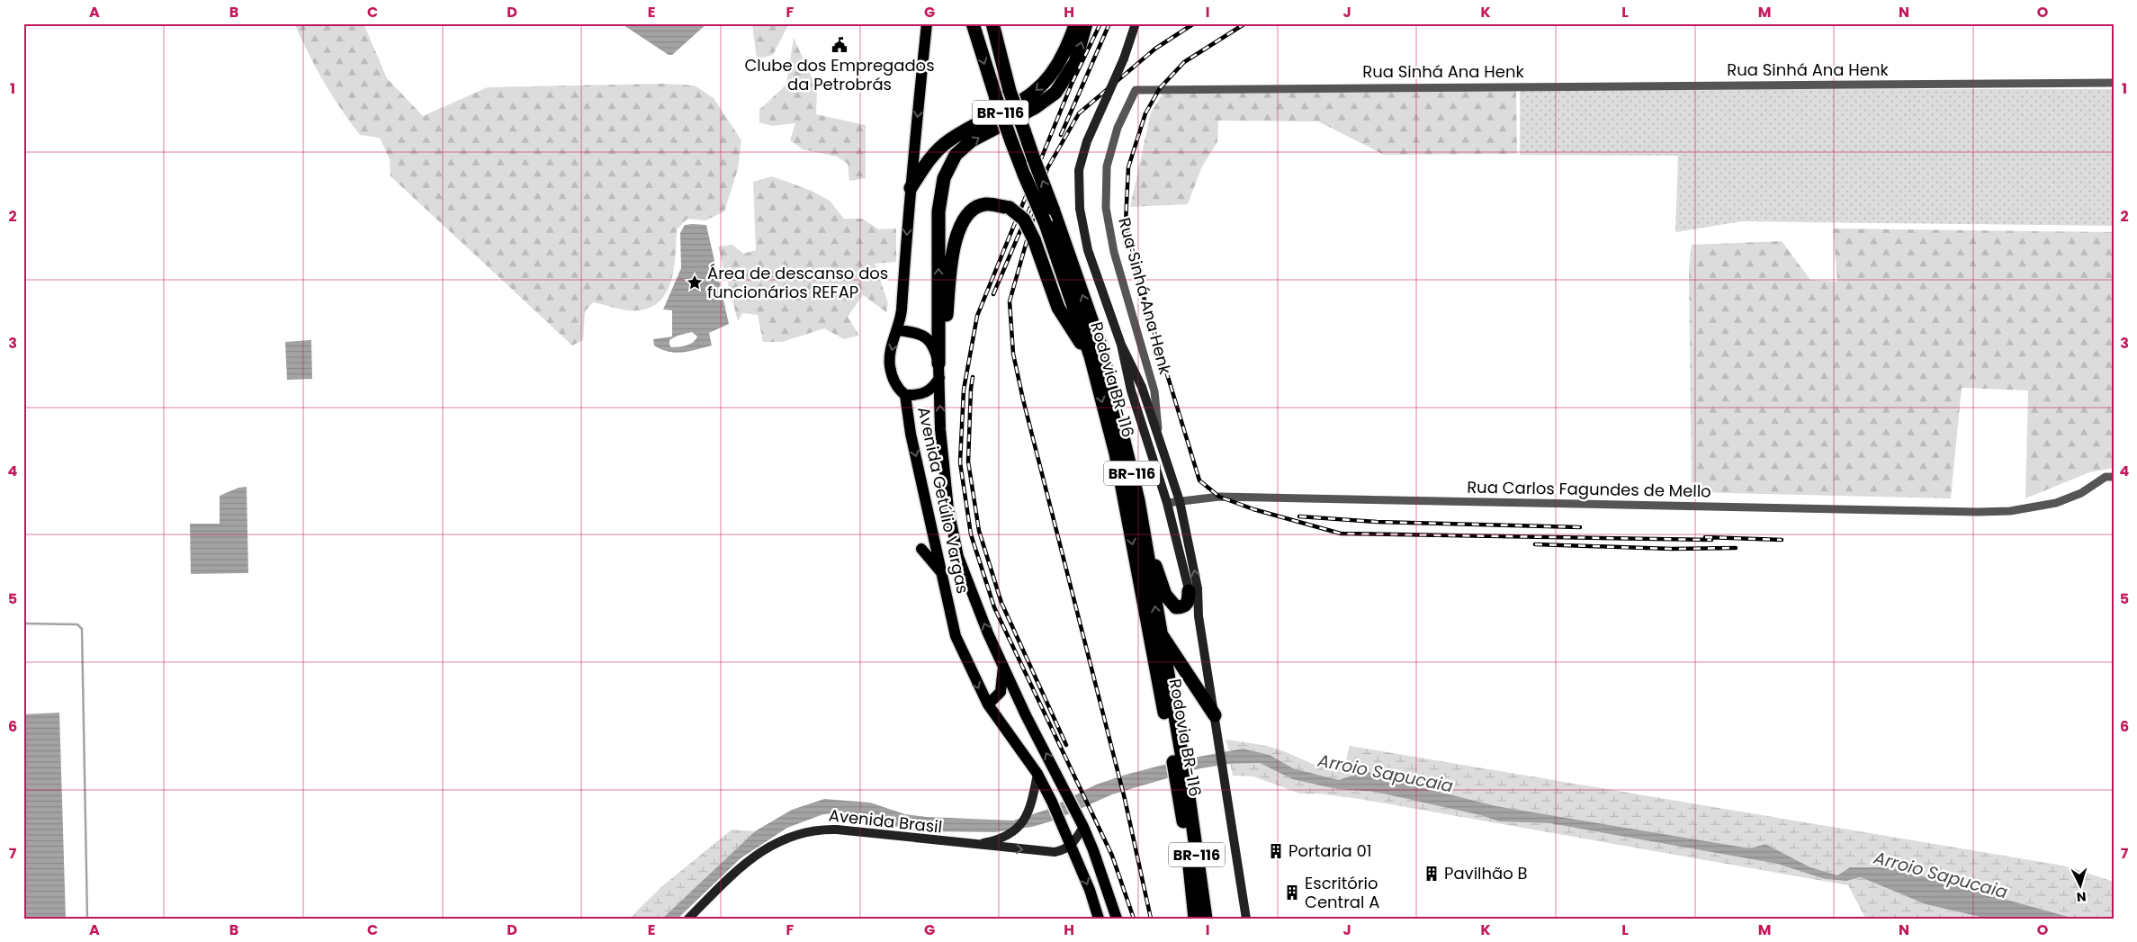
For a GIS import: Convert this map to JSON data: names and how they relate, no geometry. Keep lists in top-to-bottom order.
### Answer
{
  "streets": {
    "highway": ["BR-116", "Rodovia BR-116"],
    "main road": ["Avenida Getúlio Vargas", "Avenida Brasil"],
    "street": ["Rua Sinhá Ana Henk", "Rua Carlos Fagundes de Mello"]
  },
  "crossings": [
    ["BR-116", "Rodovia BR-116"],
    ["BR-116", "Avenida Getúlio Vargas"],
    ["Avenida Getúlio Vargas", "Avenida Brasil"]
  ],
  "water": ["Arroio Sapucaia"],
  "places": {
    "public building": ["Clube dos Empregados da Petrobrás"],
    "place": ["Área de descanso dos funcionários REFAP"],
    "building": ["Portaria 01", "Pavilhão B", "Escritório Central A"]
  },
  "north": "bottom",
  "grid": {
    "columns": [
      "A",
      "B",
      "C",
      "D",
      "E",
      "F",
      "G",
      "H",
      "I",
      "J",
      "K",
      "L",
      "M",
      "N",
      "O"
    ],
    "rows": [
      "1",
      "2",
      "3",
      "4",
      "5",
      "6",
      "7"
    ]
  }
}
